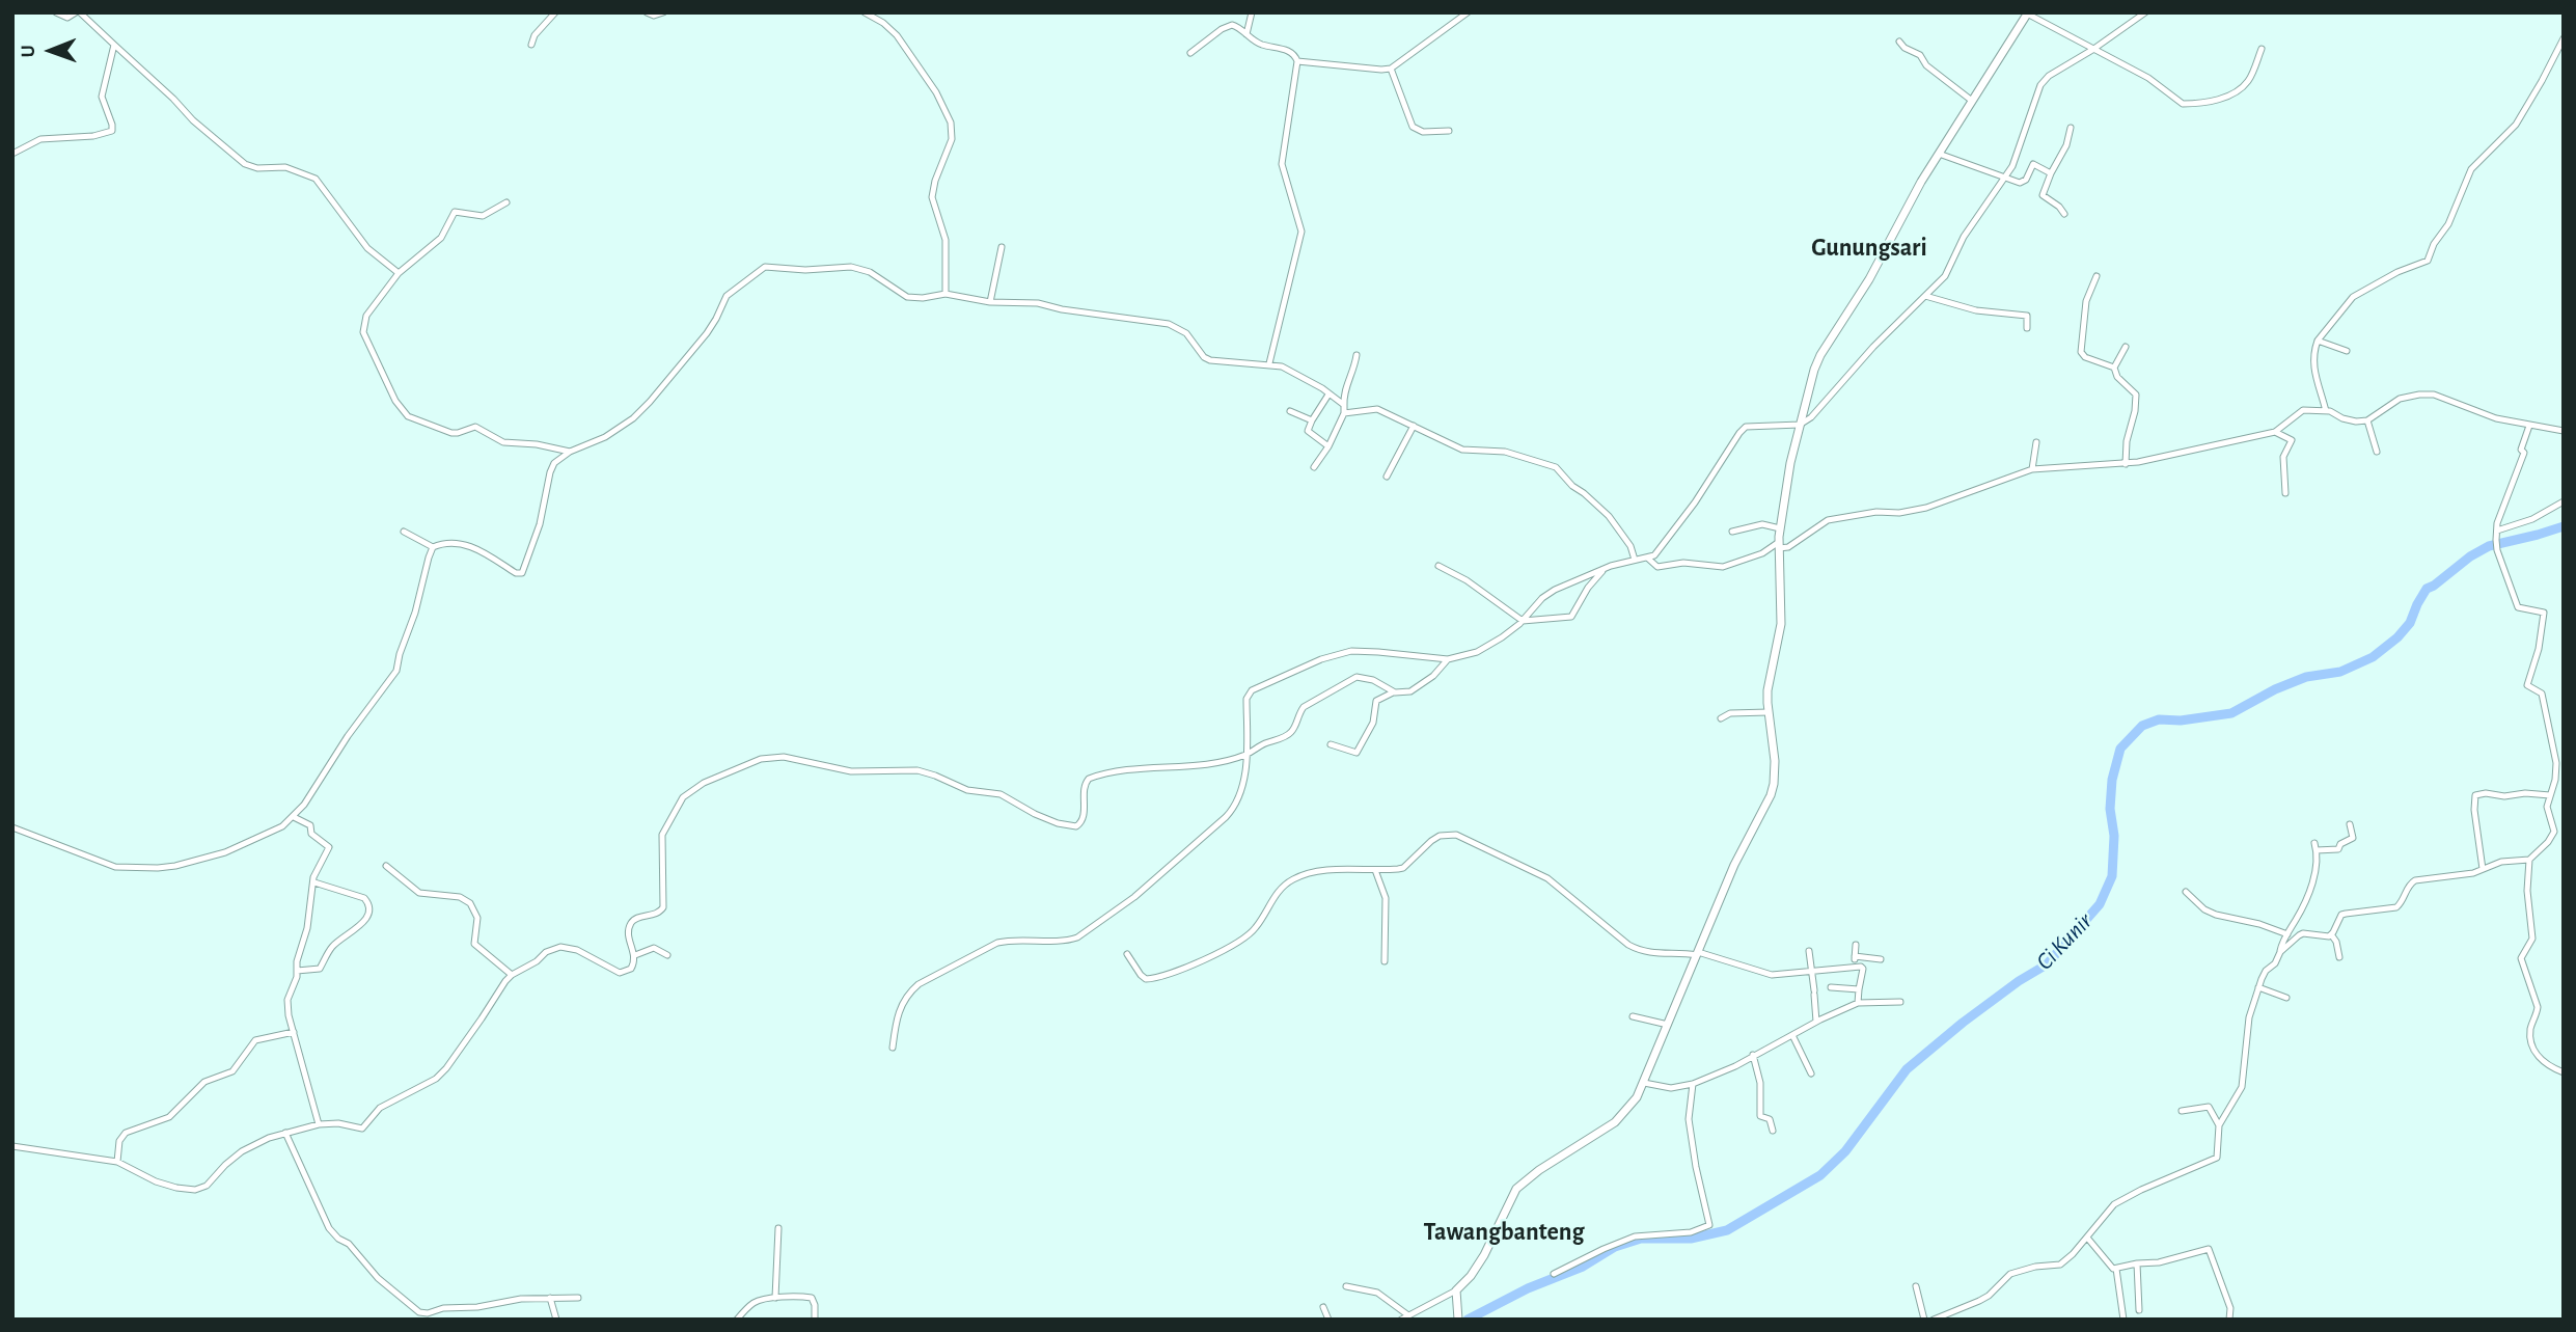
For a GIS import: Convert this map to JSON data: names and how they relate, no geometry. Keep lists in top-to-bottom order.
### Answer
{
  "districts": ["Gunungsari", "Tawangbanteng"],
  "water": ["Ci Kunir"],
  "north": "left"
}
